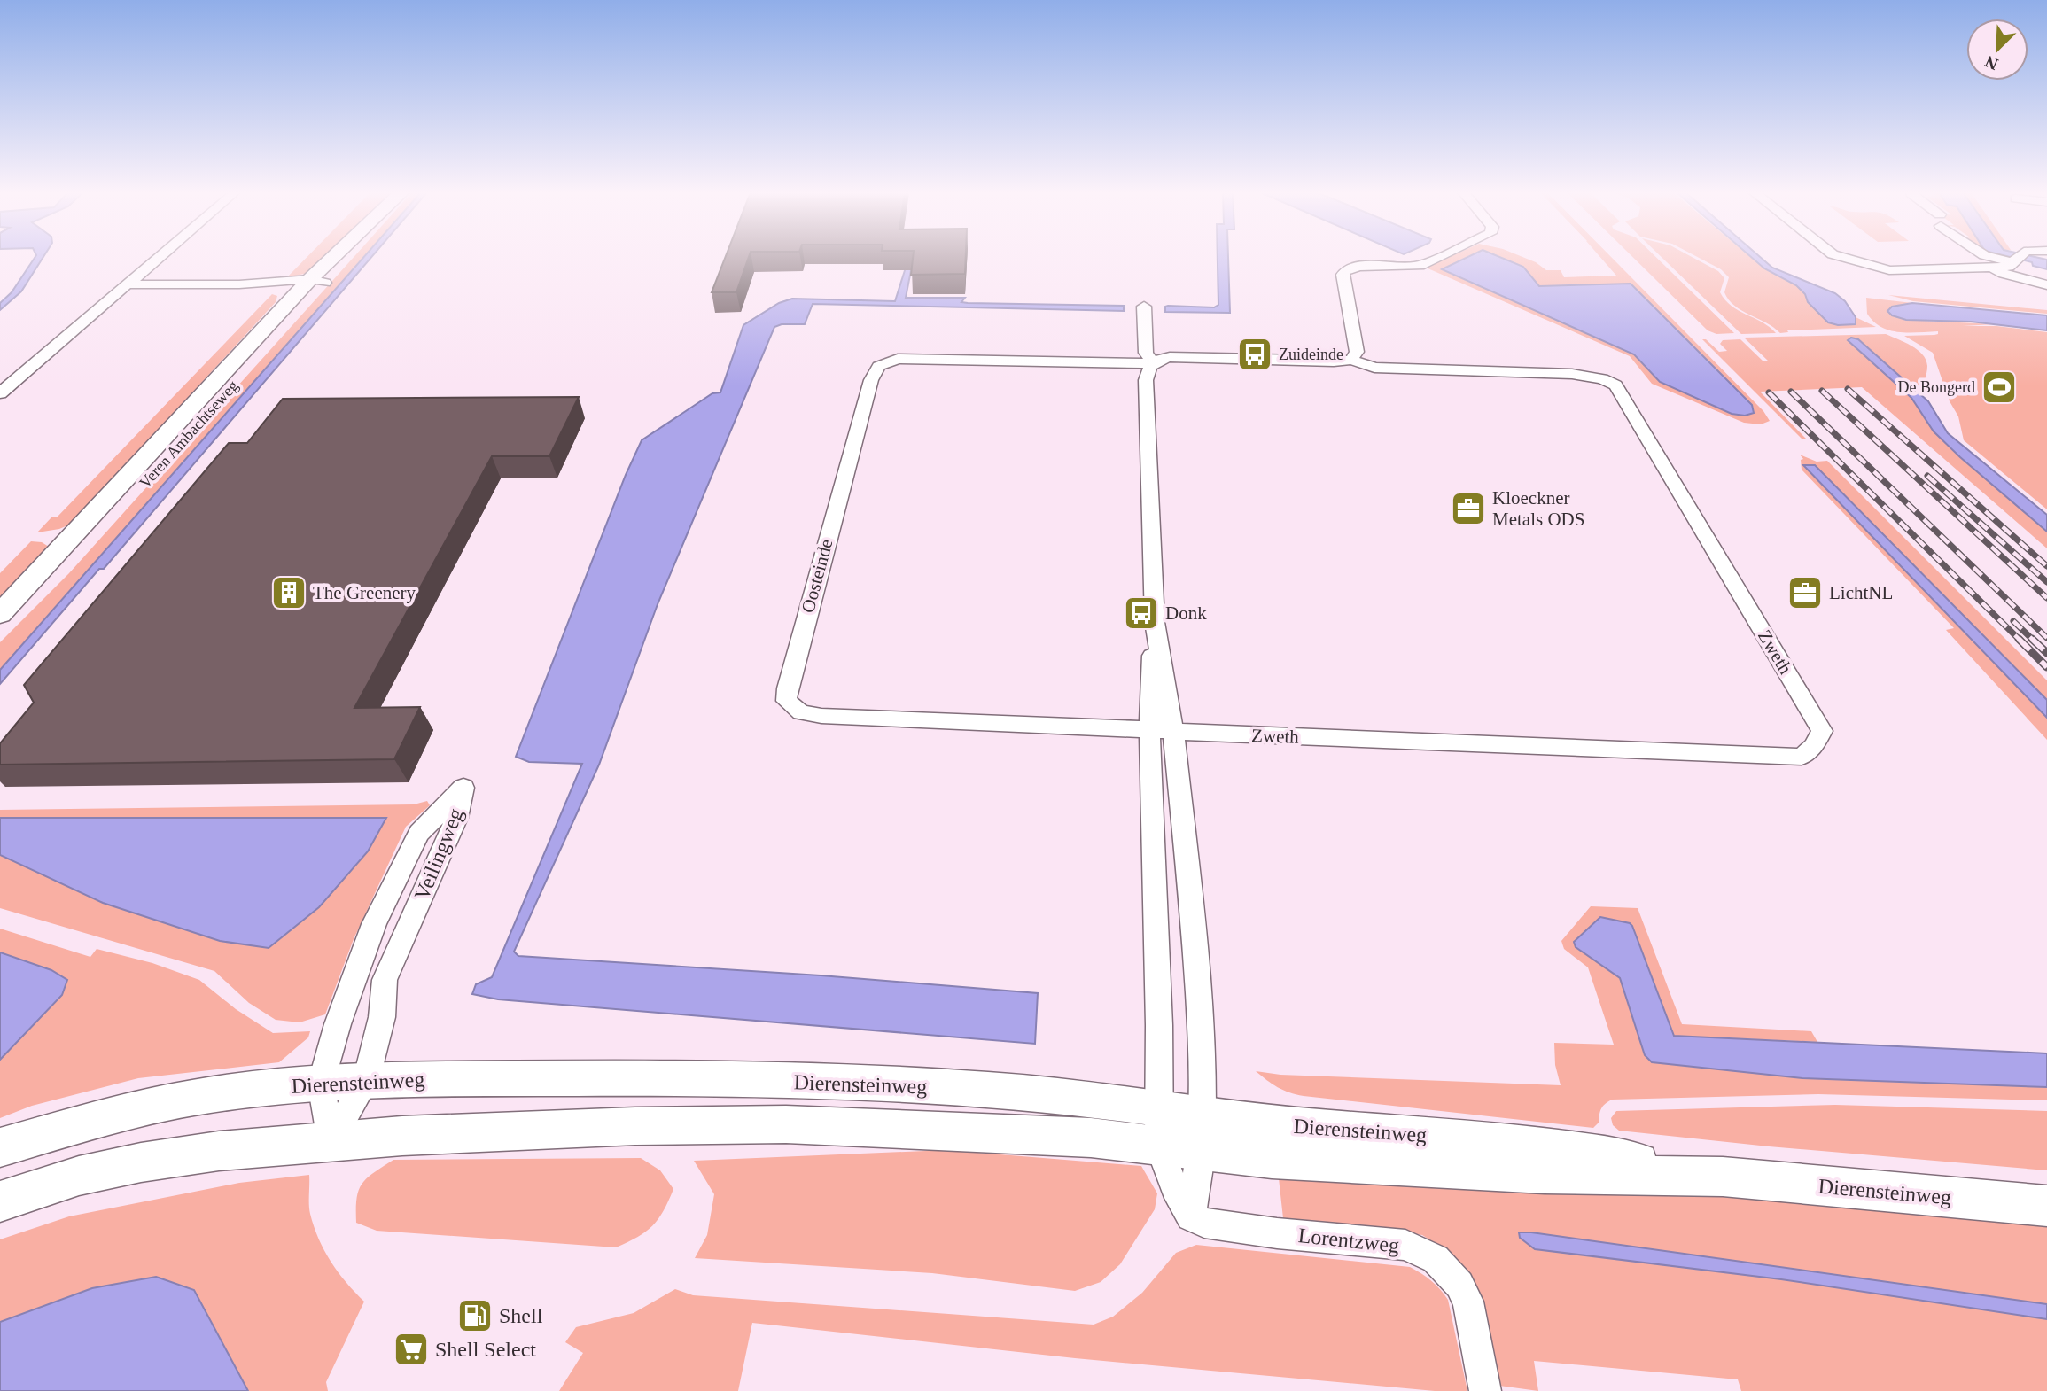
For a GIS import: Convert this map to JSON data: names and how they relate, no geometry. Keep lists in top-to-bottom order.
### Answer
{
  "streets": {
    "main road": ["Veren Ambachtseweg", "Dierensteinweg"],
    "street": [
      "Oosteinde",
      "Zweth",
      "Veilingweg",
      "Lorentzweg"
    ]
  },
  "crossings": [
    ["Oosteinde", "Zweth"],
    ["Veilingweg", "Dierensteinweg"]
  ],
  "places": {
    "bus stop": ["Zuideinde", "Donk"],
    "sports": ["De Bongerd"],
    "office": ["Kloeckner Metals ODS", "LichtNL"],
    "building": ["The Greenery"],
    "fuel station": ["Shell"],
    "supermarket": ["Shell Select"]
  },
  "north": "bottom left"
}
